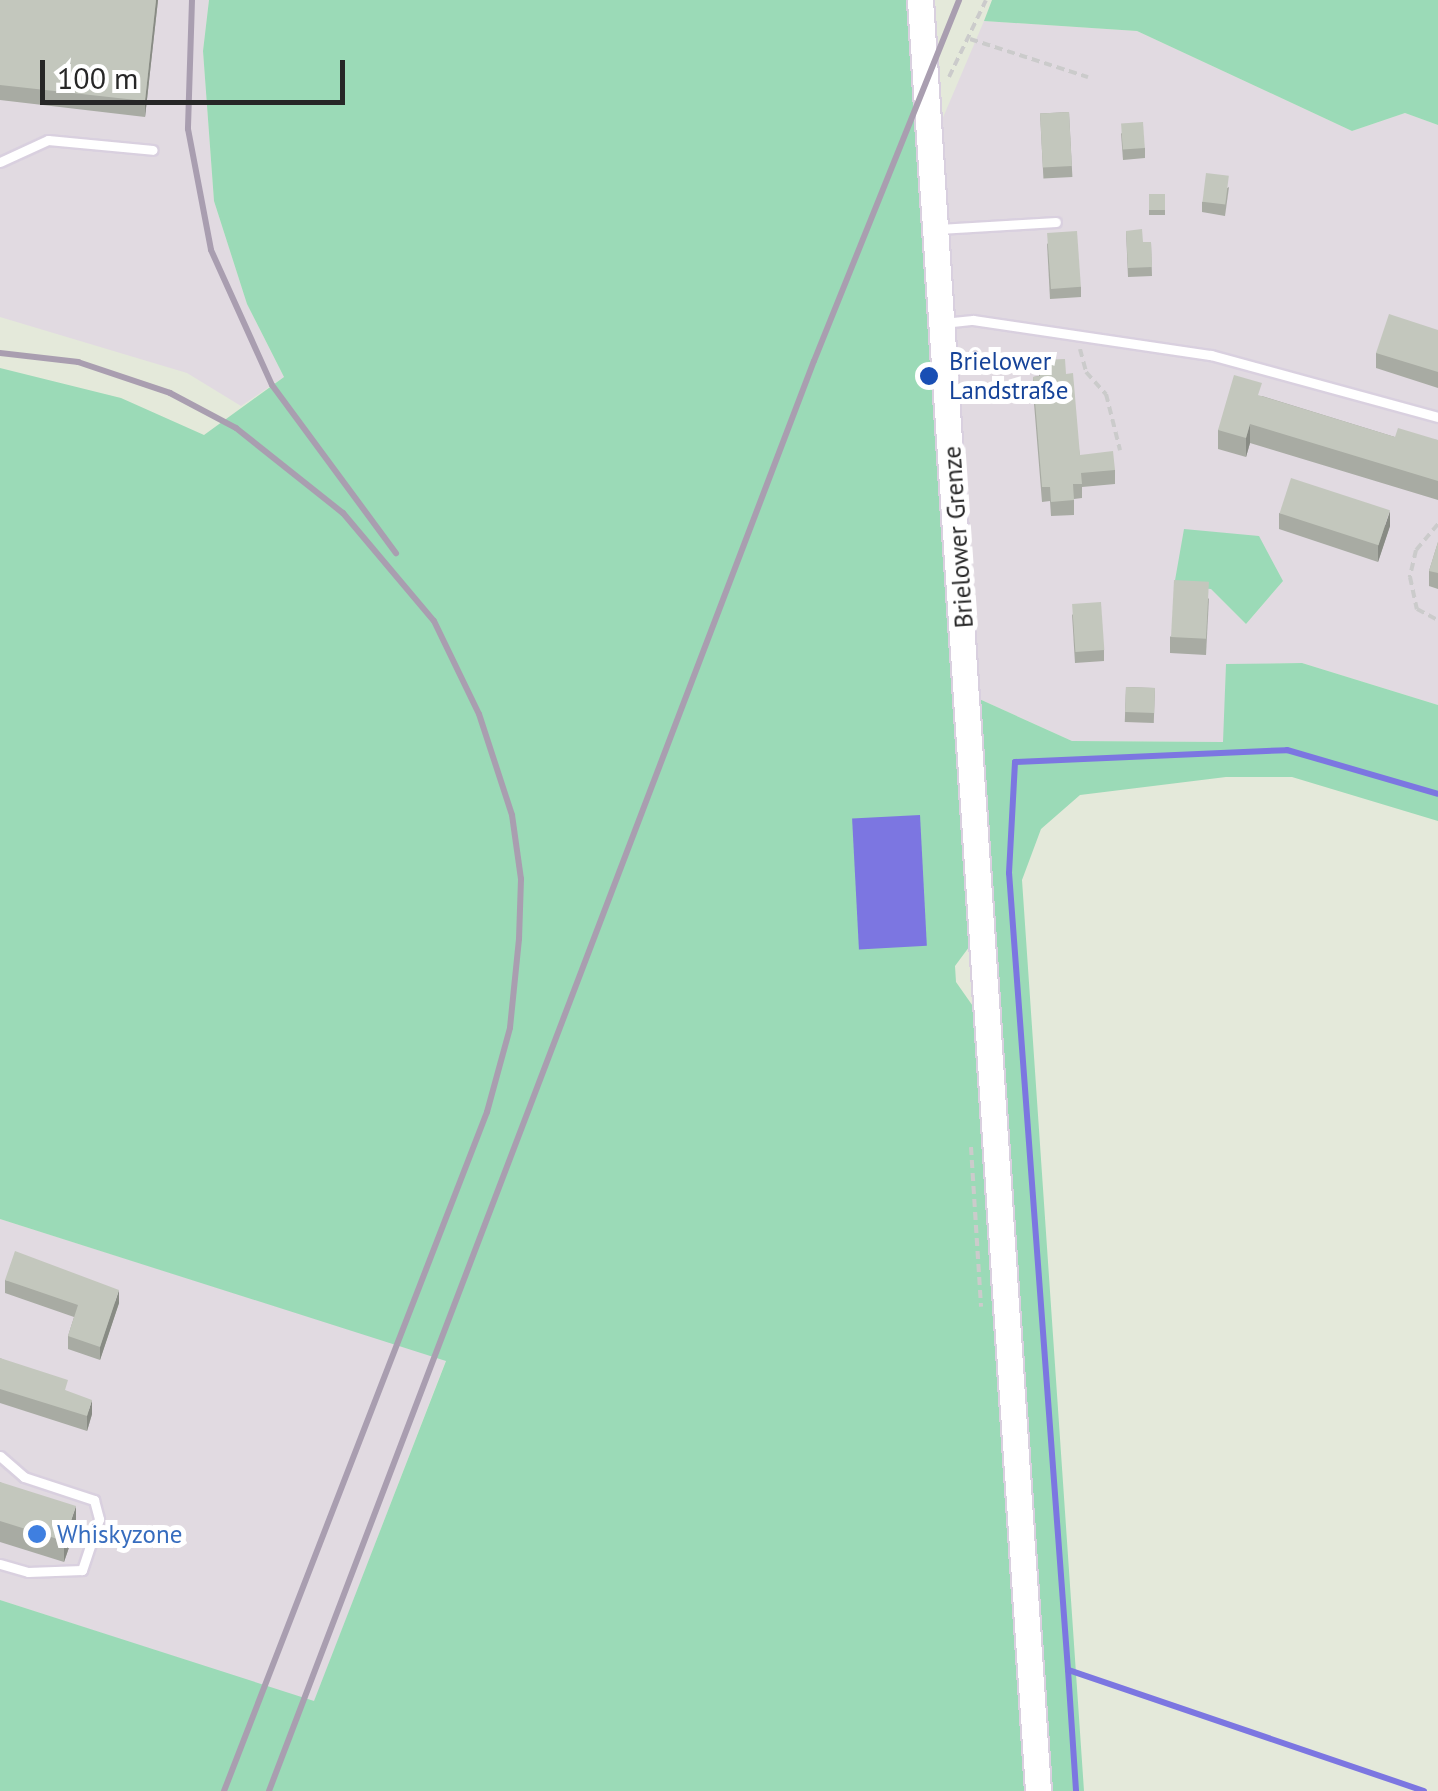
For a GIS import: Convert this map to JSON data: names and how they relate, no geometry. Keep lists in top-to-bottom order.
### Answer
{
  "streets": {
    "main road": ["Brielower Grenze"]
  },
  "places": ["Brielower Landstraße", "Whiskyzone"],
  "scale_bar": "100 m"
}
